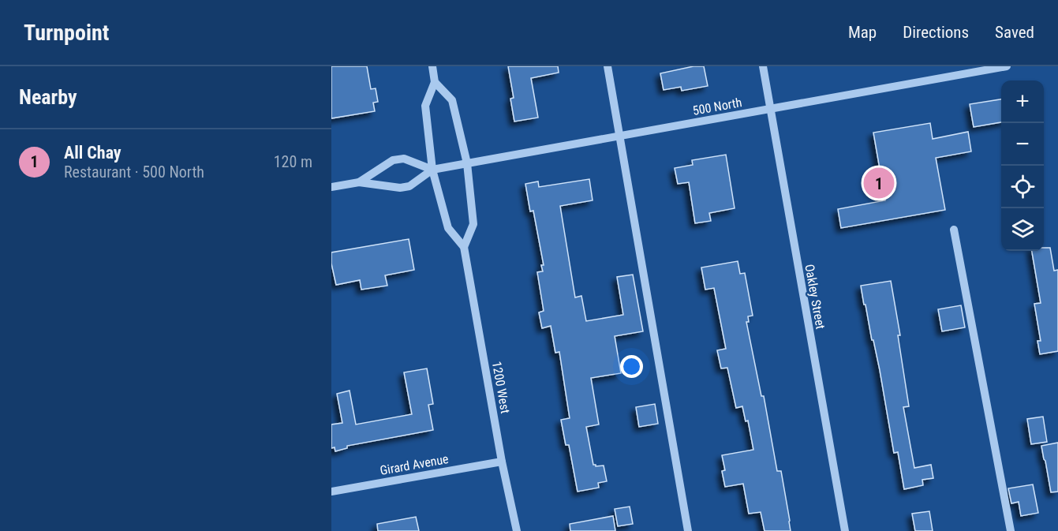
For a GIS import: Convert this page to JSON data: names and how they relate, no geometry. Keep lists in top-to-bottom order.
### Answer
{
  "streets": {
    "street": [
      "500 North",
      "Oakley Street",
      "1200 West",
      "Girard Avenue"
    ]
  },
  "crossings": [
    ["500 North", "Oakley Street"],
    ["500 North", "1200 West"],
    ["1200 West", "Girard Avenue"]
  ],
  "page": {
    "header": "Turnpoint",
    "nav": ["Map", "Directions", "Saved"],
    "heading": "Nearby",
    "map_buttons": ["+", "−"],
    "list": [
      {
        "mark": "1",
        "name": "All Chay",
        "note": "Restaurant · 500 North",
        "value": "120 m"
      }
    ],
    "pins": "1"
  }
}
